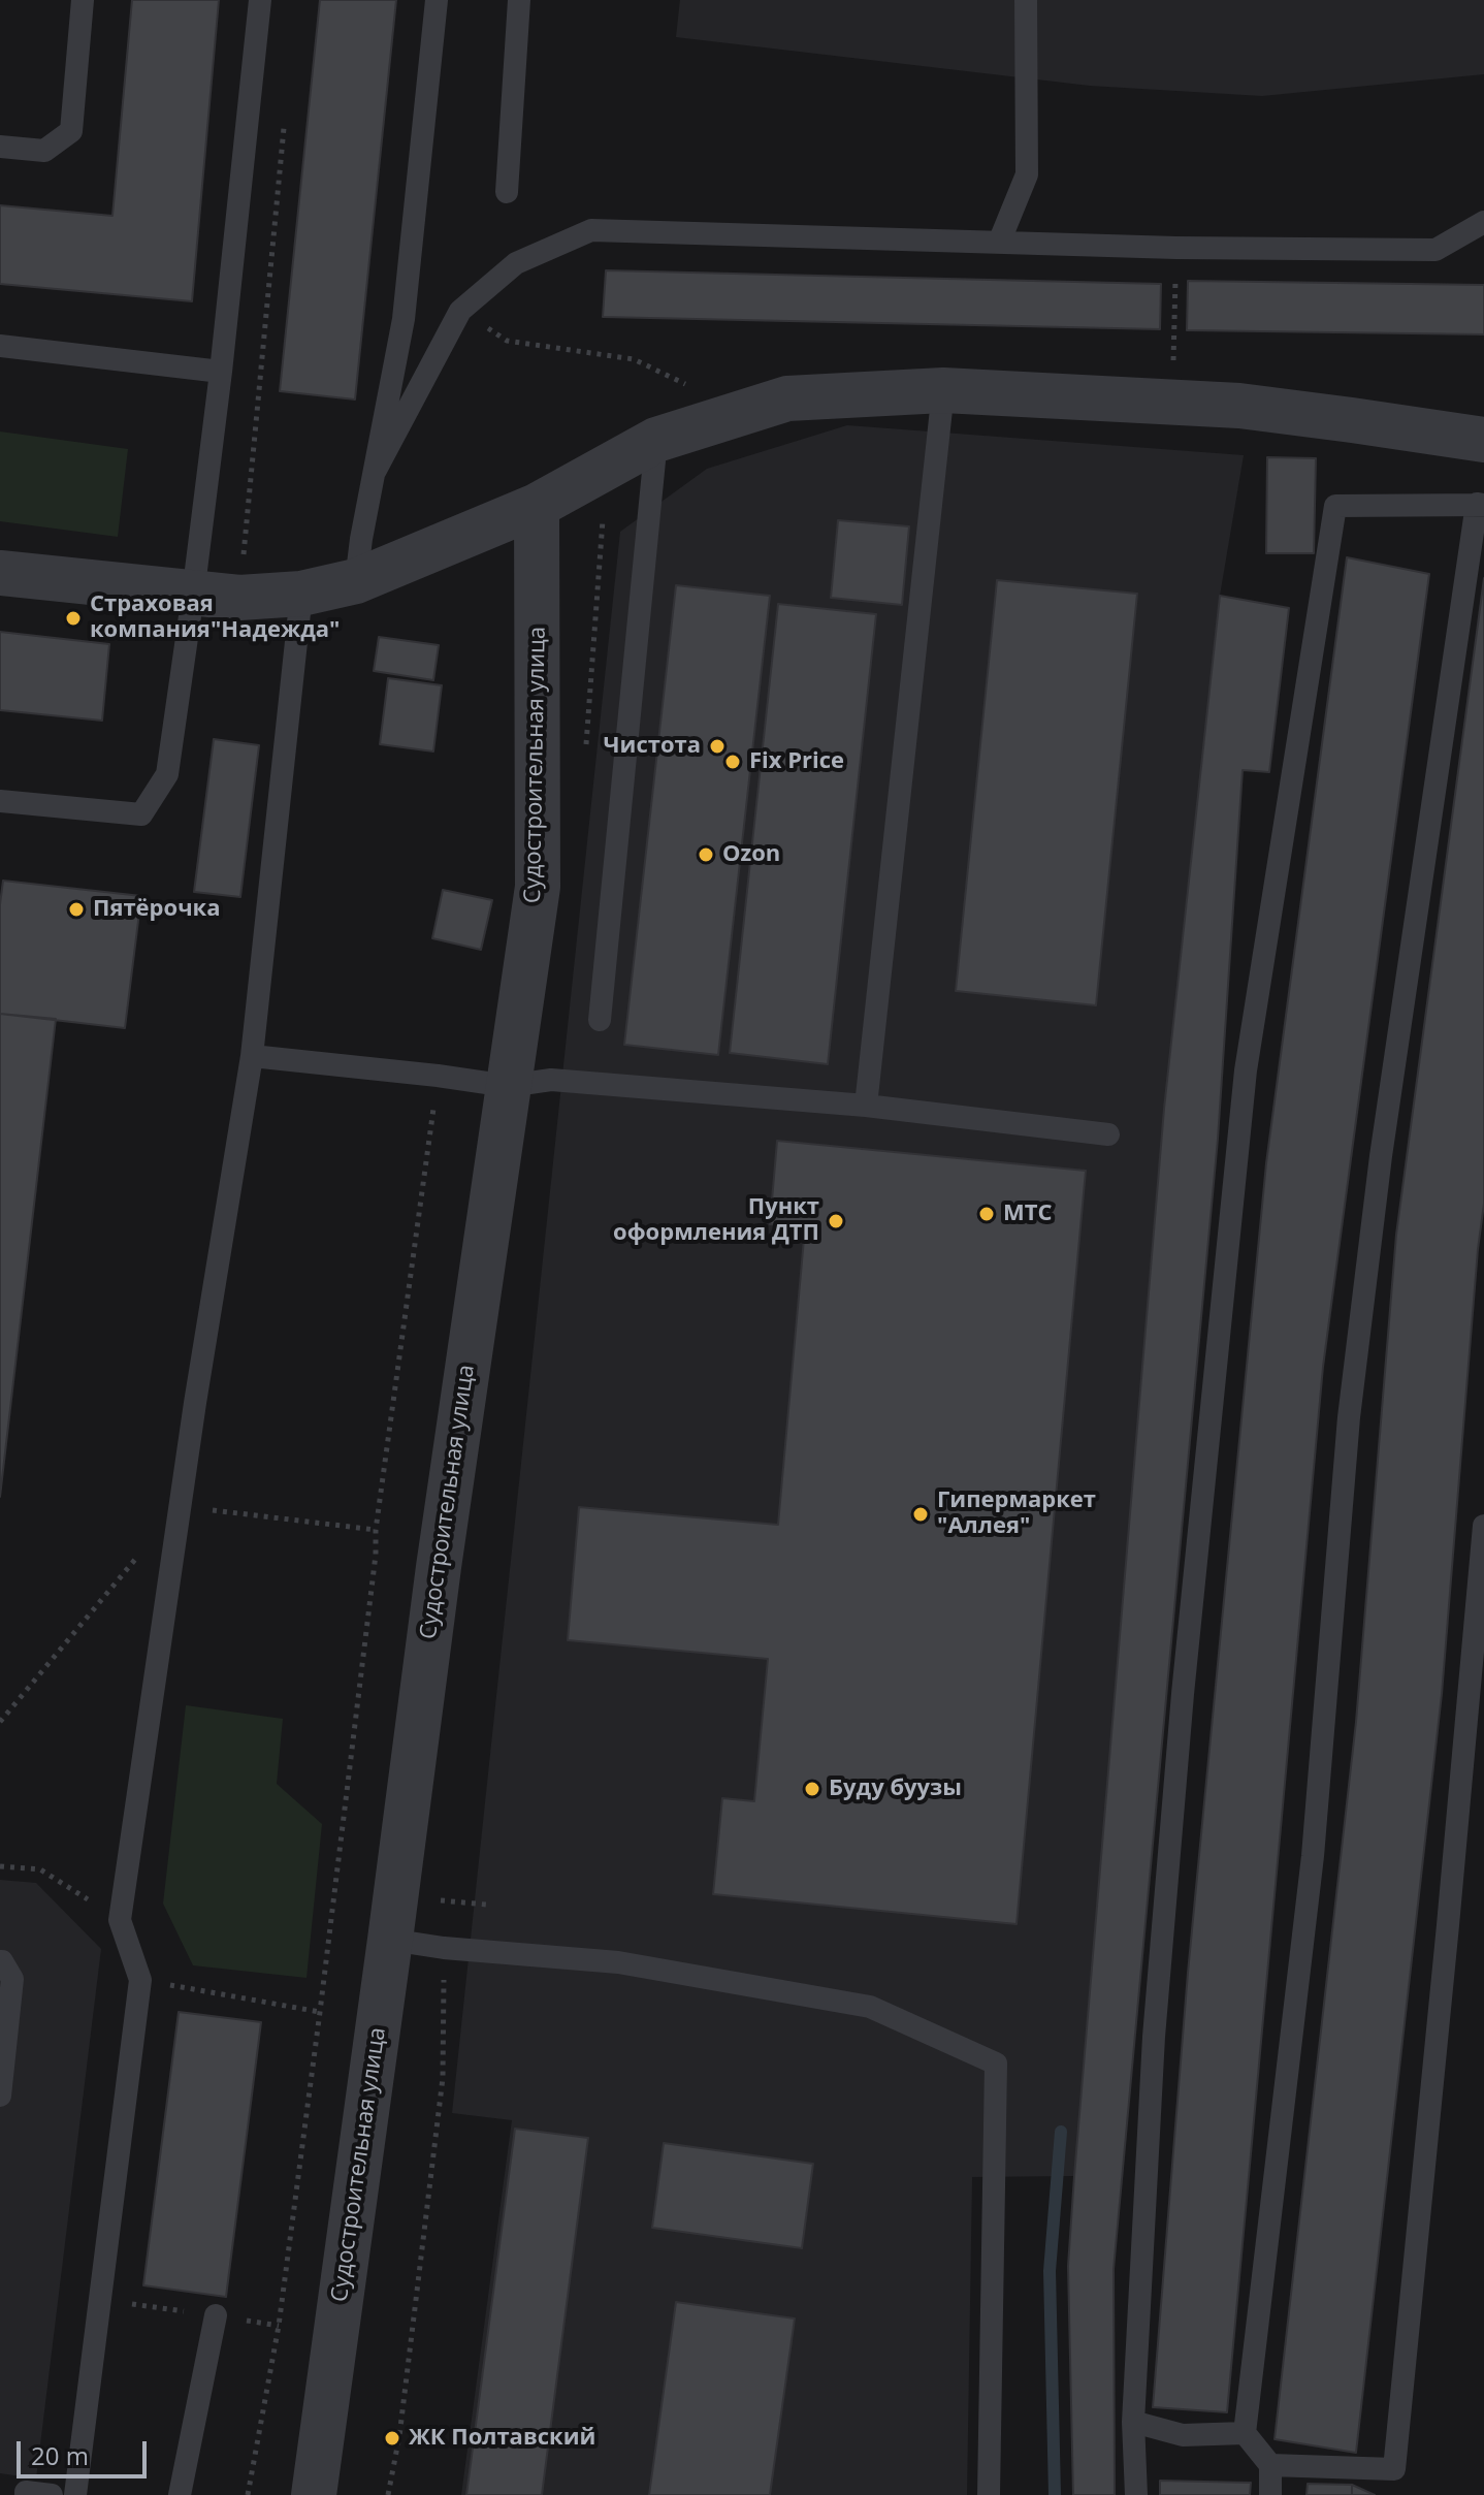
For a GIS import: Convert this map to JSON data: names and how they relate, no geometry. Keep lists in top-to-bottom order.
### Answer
{
  "streets": {
    "street": ["Судостроительная улица"]
  },
  "places": [
    "Страховая компания\"Надежда\"",
    "Чистота",
    "Fix Price",
    "Ozon",
    "Пятёрочка",
    "МТС",
    "Пункт оформления ДТП",
    "Гипермаркет \"Аллея\"",
    "Буду буузы",
    "ЖК Полтавский"
  ],
  "scale_bar": "20 m"
}
